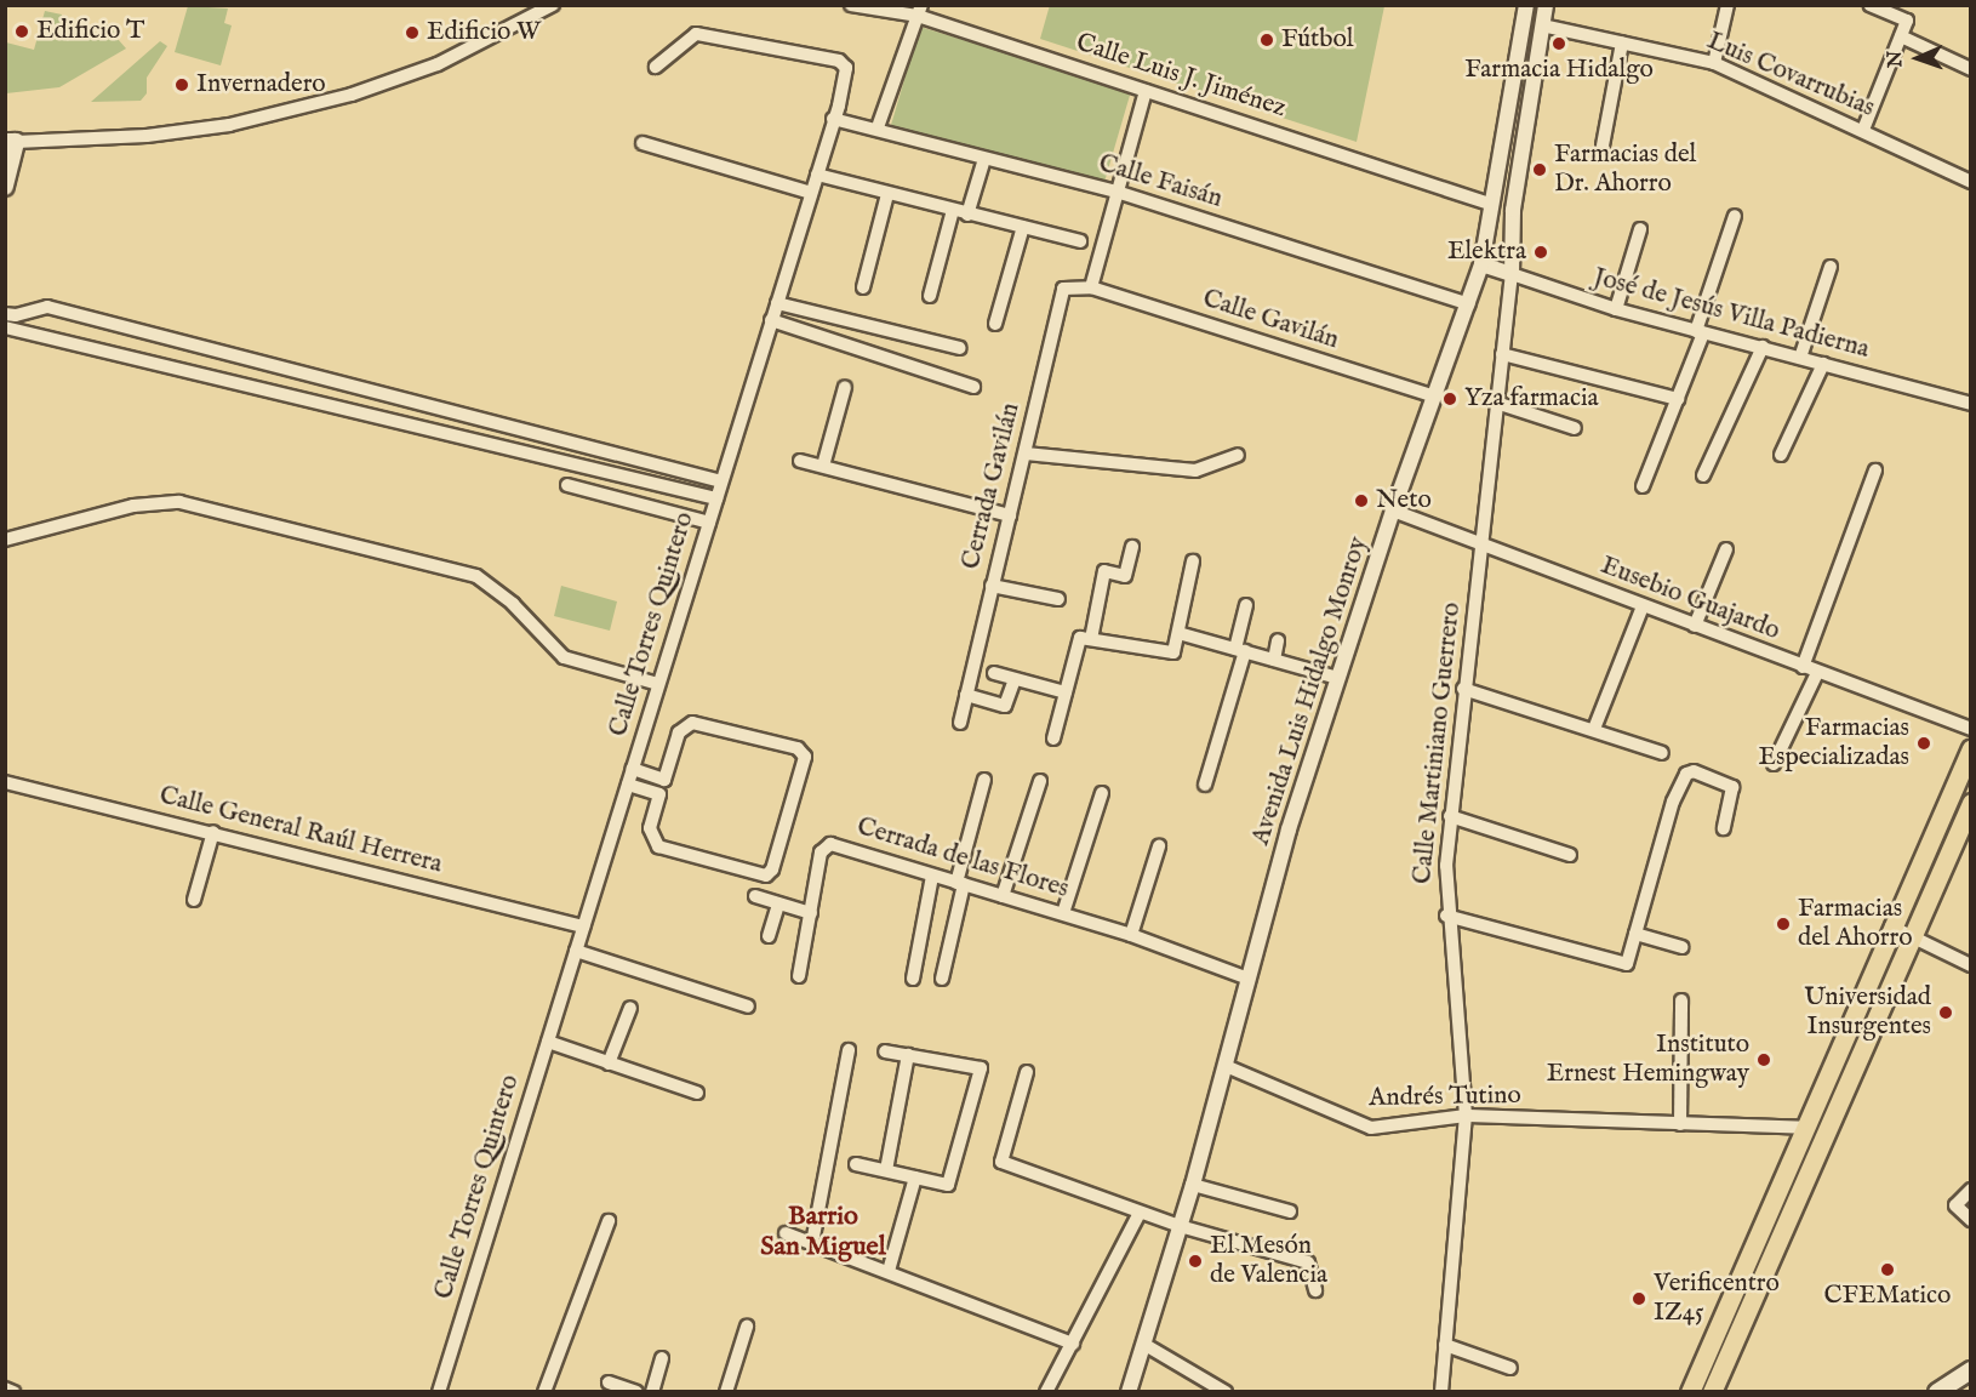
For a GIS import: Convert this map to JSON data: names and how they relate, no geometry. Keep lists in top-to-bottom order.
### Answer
{
  "streets": {
    "street": [
      "Luis Covarrubias",
      "Calle Luis J. Jiménez",
      "Calle Faisán",
      "José de Jesús Villa Padierna",
      "Calle Gavilán",
      "Cerrada Gavilán",
      "Eusebio Guajardo",
      "Calle Torres Quintero",
      "Avenida Luis Hidalgo Monroy",
      "Calle Martiniano Guerrero",
      "Calle General Raúl Herrera",
      "Cerrada de las Flores",
      "Andrés Tutino"
    ]
  },
  "crossings": [
    ["Calle Luis J. Jiménez", "Avenida Luis Hidalgo Monroy"],
    ["Calle Faisán", "Calle Torres Quintero"],
    ["Calle Faisán", "Avenida Luis Hidalgo Monroy"],
    ["José de Jesús Villa Padierna", "Avenida Luis Hidalgo Monroy"],
    ["José de Jesús Villa Padierna", "Calle Martiniano Guerrero"],
    ["Calle Gavilán", "Cerrada Gavilán"],
    ["Calle Gavilán", "Avenida Luis Hidalgo Monroy"],
    ["Eusebio Guajardo", "Avenida Luis Hidalgo Monroy"],
    ["Eusebio Guajardo", "Calle Martiniano Guerrero"],
    ["Calle Torres Quintero", "Calle General Raúl Herrera"],
    ["Avenida Luis Hidalgo Monroy", "Cerrada de las Flores"],
    ["Avenida Luis Hidalgo Monroy", "Andrés Tutino"],
    ["Calle Martiniano Guerrero", "Andrés Tutino"]
  ],
  "districts": ["Barrio San Miguel"],
  "places": [
    "Edificio T",
    "Edificio W",
    "Fútbol",
    "Farmacia Hidalgo",
    "Invernadero",
    "Farmacias del Dr. Ahorro",
    "Elektra",
    "Yza farmacia",
    "Neto",
    "Farmacias Especializadas",
    "Farmacias del Ahorro",
    "Universidad Insurgentes",
    "Instituto Ernest Hemingway",
    "El Mesón de Valencia",
    "CFEMatico",
    "Verificentro IZ45"
  ],
  "north": "left"
}
